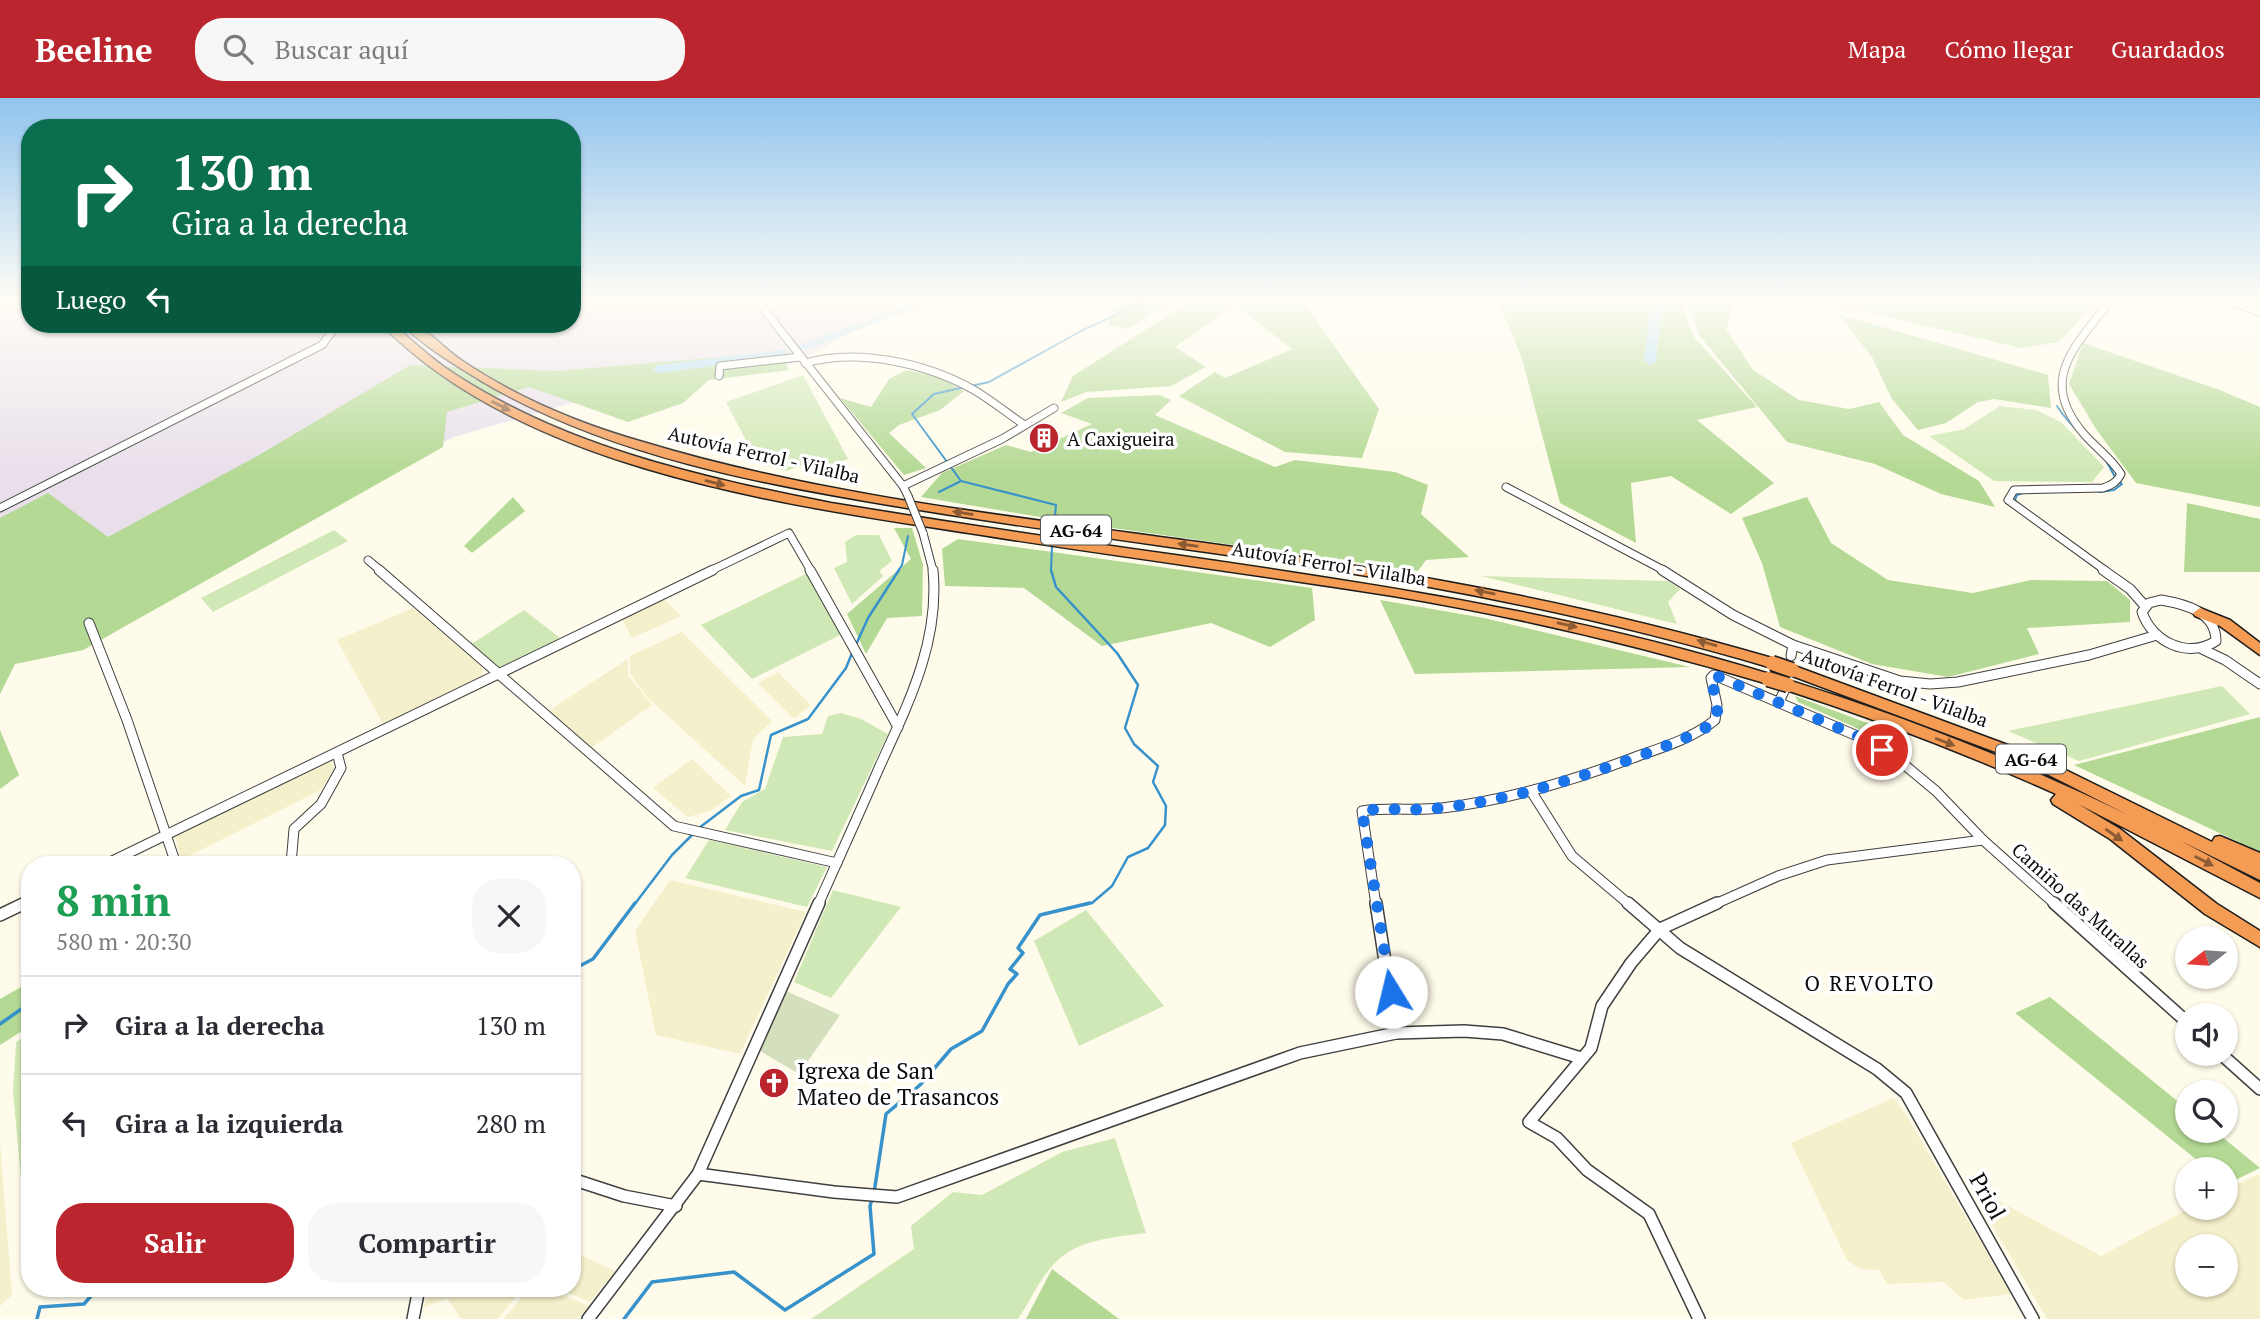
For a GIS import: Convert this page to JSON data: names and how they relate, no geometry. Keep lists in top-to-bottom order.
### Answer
{
  "streets": {
    "highway": ["Autovía Ferrol - Vilalba", "AG-64"],
    "street": ["Camiño das Murallas", "Priol"]
  },
  "districts": ["O REVOLTO"],
  "places": {
    "building": ["A Caxigueira"],
    "church": ["Igrexa de San Mateo de Trasancos"]
  },
  "north": "left",
  "page": {
    "header": "Beeline",
    "search": "Buscar aquí",
    "nav": ["Mapa", "Cómo llegar", "Guardados"],
    "turn": ["130 m", "Gira a la derecha"],
    "then": "Luego",
    "heading": ["8 min", "580 m · 20:30"],
    "map_buttons": ["+", "−"],
    "list": [
      {
        "name": "Gira a la derecha",
        "value": "130 m"
      },
      {
        "name": "Gira a la izquierda",
        "value": "280 m"
      }
    ],
    "buttons": ["Salir", "Compartir"]
  }
}
